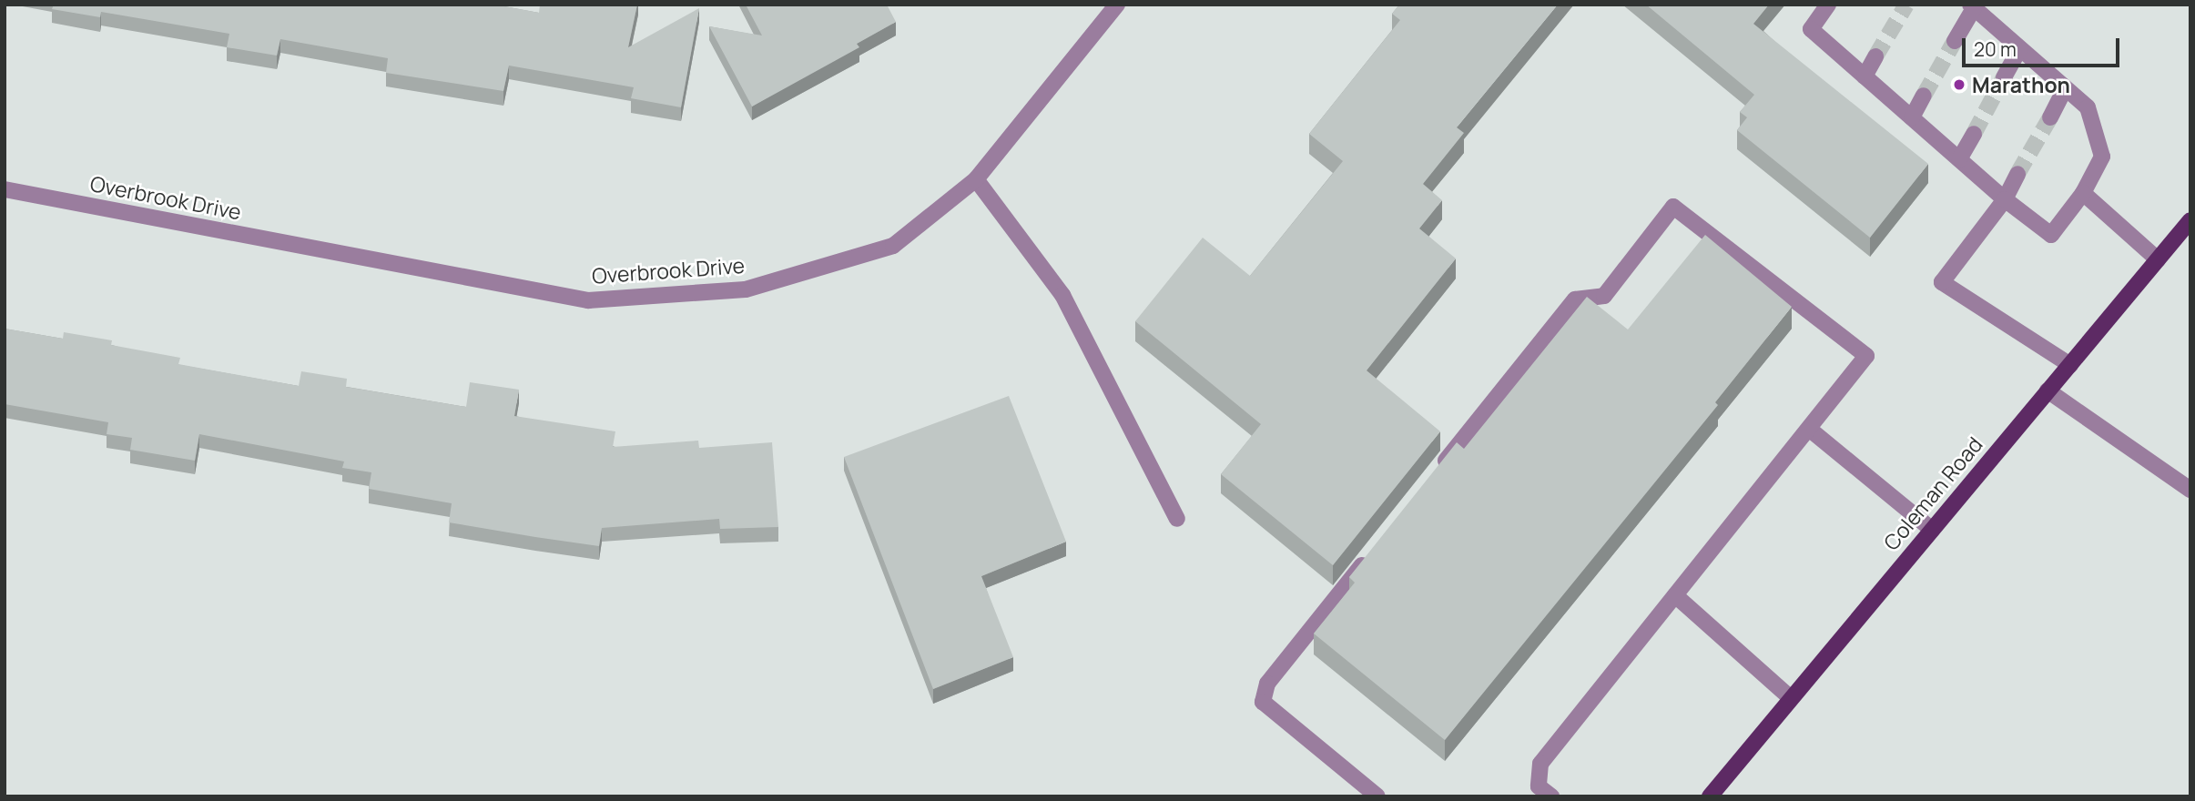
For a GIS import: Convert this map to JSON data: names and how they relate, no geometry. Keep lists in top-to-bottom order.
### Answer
{
  "streets": {
    "main road": ["Coleman Road"],
    "street": ["Overbrook Drive"]
  },
  "places": ["Marathon"],
  "scale_bar": "20 m"
}
